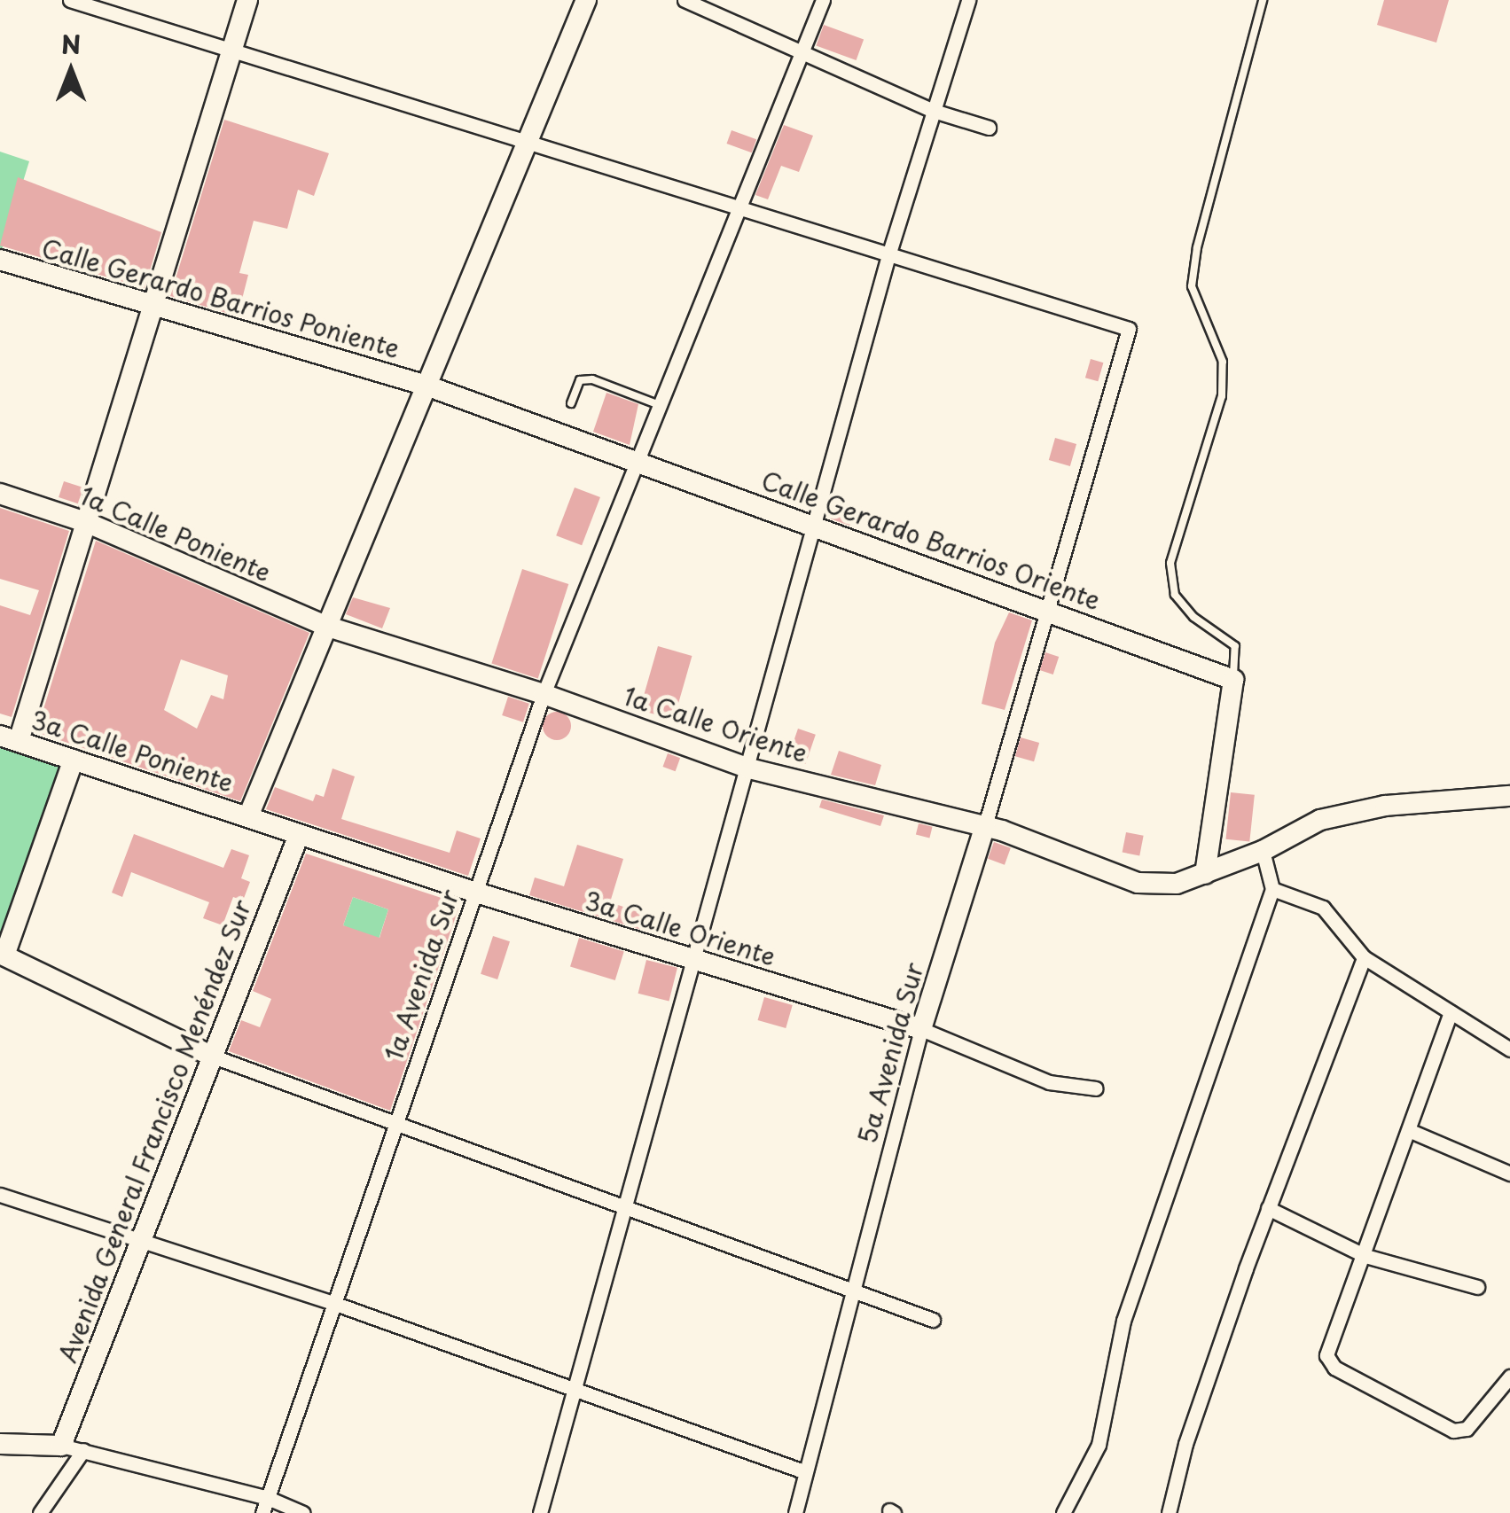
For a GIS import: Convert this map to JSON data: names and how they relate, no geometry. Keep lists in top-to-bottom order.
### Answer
{
  "streets": {
    "street": [
      "Calle Gerardo Barrios Poniente",
      "1a Calle Poniente",
      "Calle Gerardo Barrios Oriente",
      "1a Calle Oriente",
      "3a Calle Poniente",
      "3a Calle Oriente",
      "1a Avenida Sur",
      "5a Avenida Sur",
      "Avenida General Francisco Menéndez Sur"
    ]
  },
  "crossings": [
    ["Calle Gerardo Barrios Poniente", "Calle Gerardo Barrios Oriente"],
    ["1a Calle Poniente", "1a Calle Oriente"],
    ["Calle Gerardo Barrios Oriente", "1a Avenida Sur"],
    ["Calle Gerardo Barrios Oriente", "5a Avenida Sur"],
    ["1a Calle Oriente", "1a Avenida Sur"],
    ["1a Calle Oriente", "5a Avenida Sur"],
    ["3a Calle Poniente", "3a Calle Oriente"],
    ["3a Calle Oriente", "1a Avenida Sur"],
    ["3a Calle Oriente", "5a Avenida Sur"],
    ["3a Calle Oriente", "Avenida General Francisco Menéndez Sur"]
  ],
  "north": "top"
}
